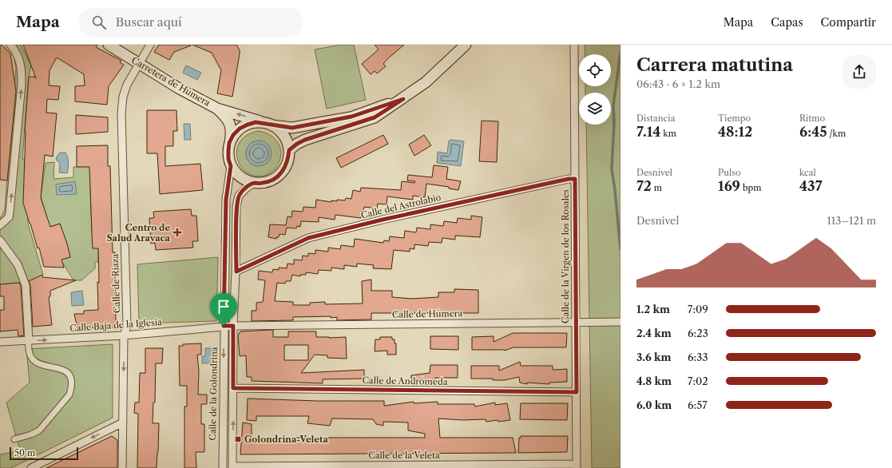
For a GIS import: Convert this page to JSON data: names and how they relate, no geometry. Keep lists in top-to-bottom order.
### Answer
{
  "streets": {
    "main road": ["Carretera de Húmera"],
    "street": [
      "Calle del Astrolabio",
      "Calle de la Virgen de los Rosales",
      "Calle de Riaza",
      "Calle de Húmera",
      "Calle Baja de la Iglesia",
      "Calle de Andrómeda",
      "Calle de la Golondrina",
      "Calle de la Veleta"
    ]
  },
  "crossings": [
    ["Carretera de Húmera", "Calle de Riaza"],
    ["Carretera de Húmera", "Calle de la Golondrina"],
    ["Calle del Astrolabio", "Calle de la Virgen de los Rosales"],
    ["Calle de la Virgen de los Rosales", "Calle de Húmera"],
    ["Calle de la Virgen de los Rosales", "Calle de Andrómeda"],
    ["Calle de la Virgen de los Rosales", "Calle de la Veleta"],
    ["Calle de Riaza", "Calle Baja de la Iglesia"],
    ["Calle de Húmera", "Calle Baja de la Iglesia"],
    ["Calle Baja de la Iglesia", "Calle de la Golondrina"]
  ],
  "one_way": ["Calle Baja de la Iglesia"],
  "places": {
    "health": ["Centro de Salud Aravaca"],
    "transit": ["Golondrina-Veleta"]
  },
  "scale_bar": "50 m",
  "page": {
    "header": "Mapa",
    "search": "Buscar aquí",
    "nav": ["Mapa", "Capas", "Compartir"],
    "heading": ["Carrera matutina", "06:43 · 6 × 1.2 km"],
    "stats": [
      ["Distancia", "7.14 km"],
      ["Tiempo", "48:12"],
      ["Ritmo", "6:45 /km"],
      ["Desnivel", "72 m"],
      ["Pulso", "169 bpm"],
      ["kcal", "437"]
    ],
    "chart": ["Desnivel", "113–121 m"],
    "list": [
      {
        "name": "1.2 km",
        "note": "7:09"
      },
      {
        "name": "2.4 km",
        "note": "6:23"
      },
      {
        "name": "3.6 km",
        "note": "6:33"
      },
      {
        "name": "4.8 km",
        "note": "7:02"
      },
      {
        "name": "6.0 km",
        "note": "6:57"
      }
    ],
    "scale": "50 m"
  }
}
